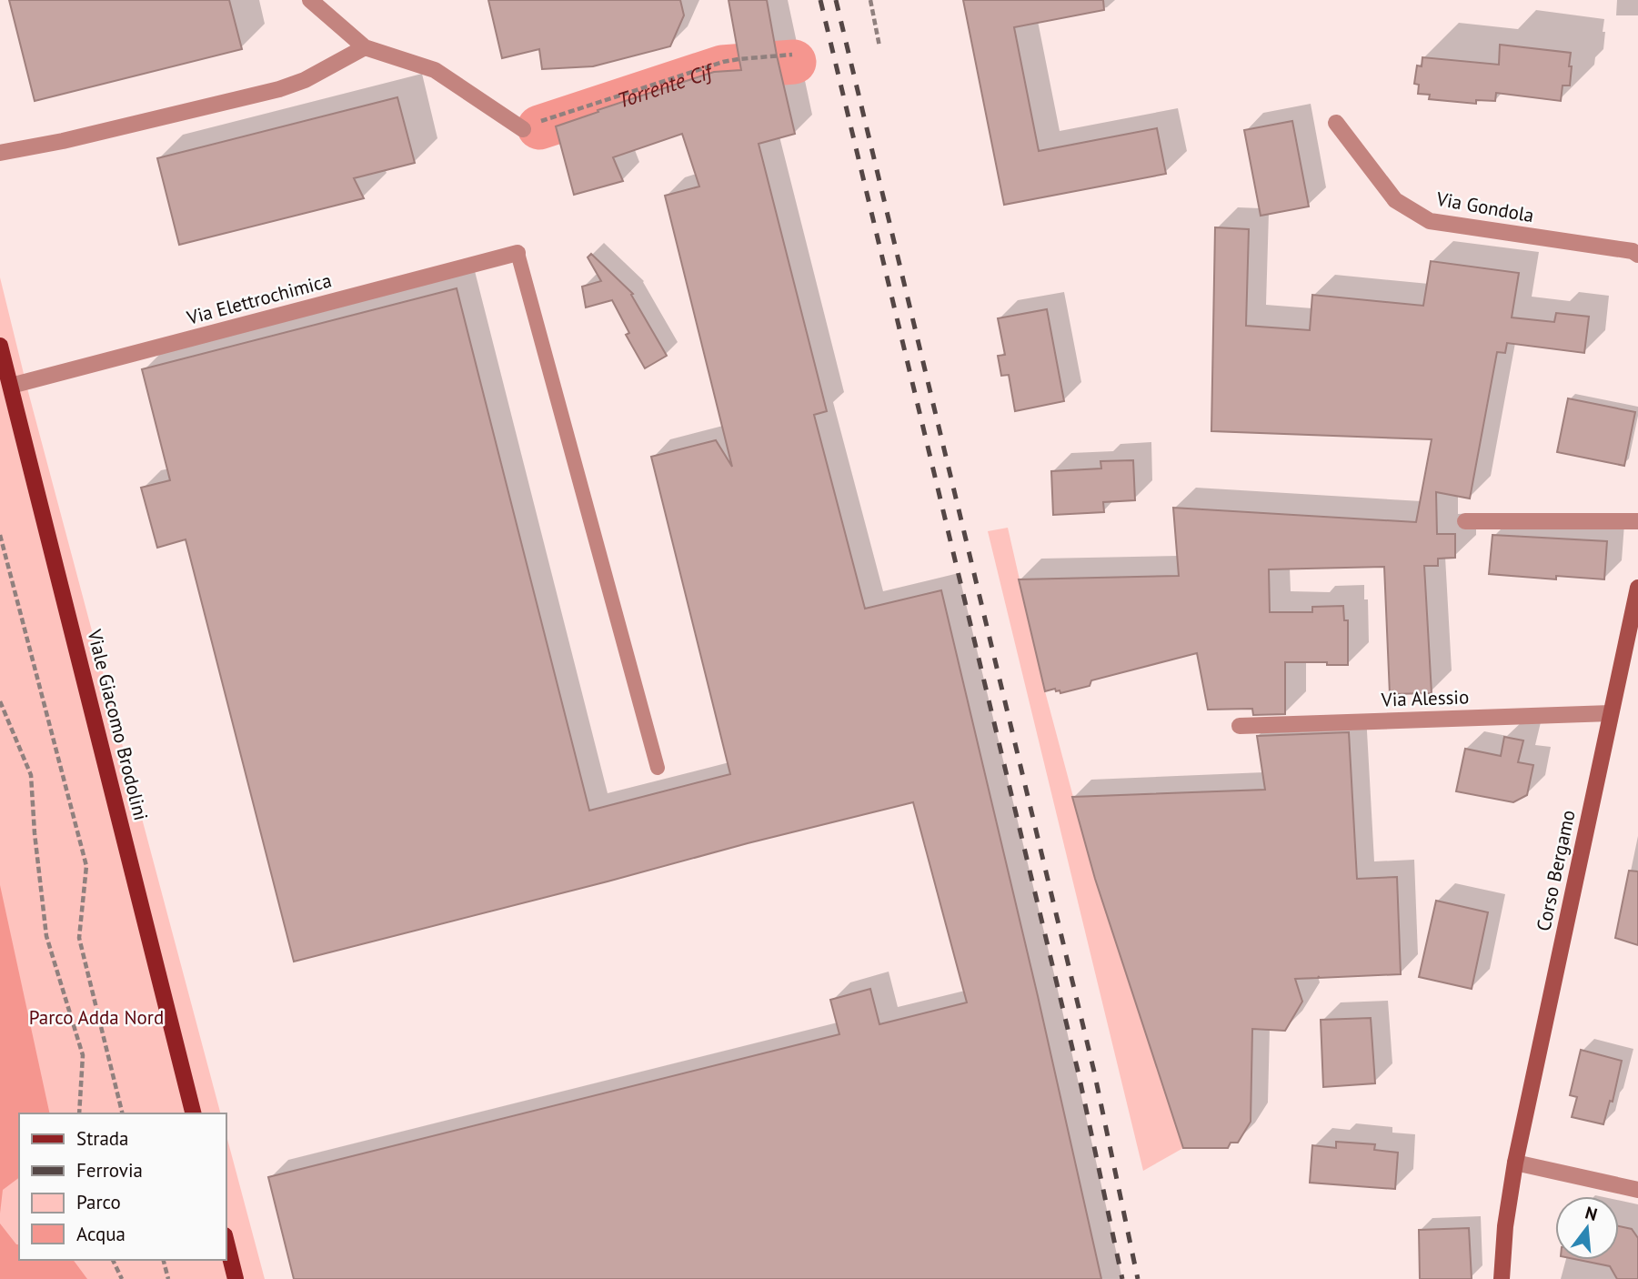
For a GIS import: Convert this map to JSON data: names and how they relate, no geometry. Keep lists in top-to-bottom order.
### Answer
{
  "streets": {
    "main road": ["Viale Giacomo Brodolini", "Corso Bergamo"],
    "street": ["Via Gondola", "Via Elettrochimica", "Via Alessio"]
  },
  "crossings": [
    ["Via Elettrochimica", "Viale Giacomo Brodolini"],
    ["Via Alessio", "Corso Bergamo"]
  ],
  "water": ["Torrente Cif"],
  "parks": ["Parco Adda Nord"],
  "legend": [
    "Strada",
    "Ferrovia",
    "Parco",
    "Acqua"
  ],
  "north": "top"
}
